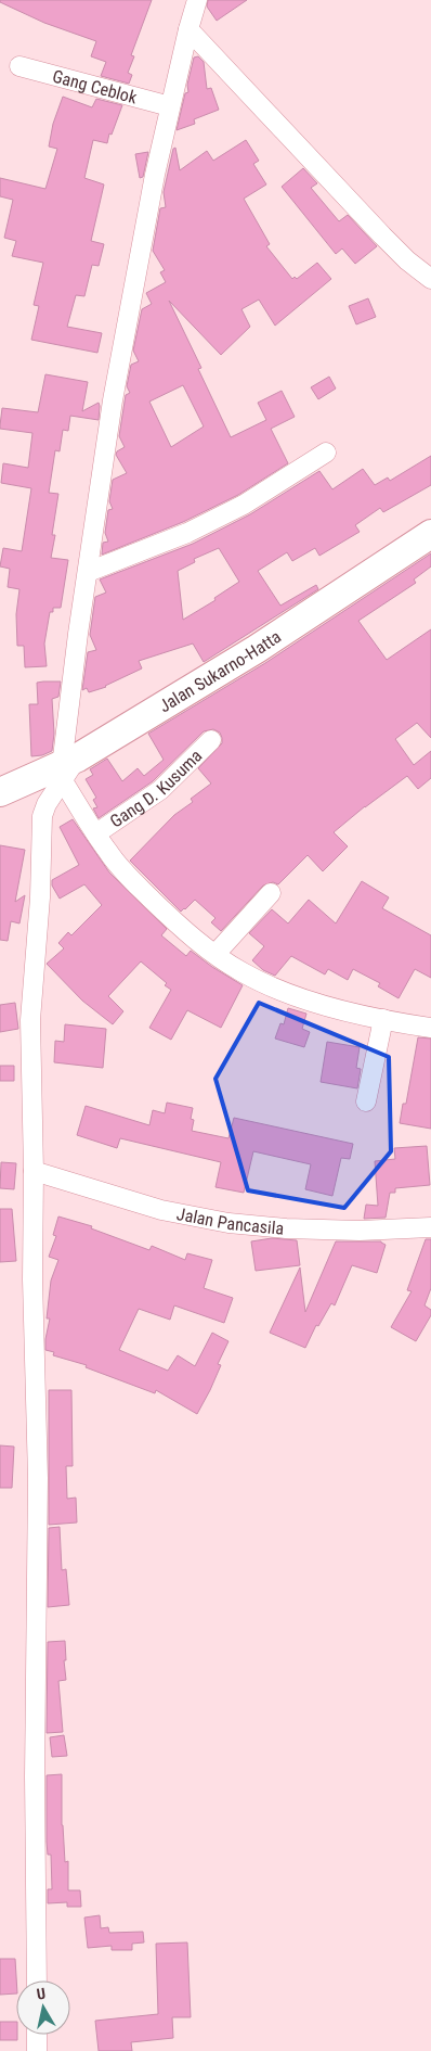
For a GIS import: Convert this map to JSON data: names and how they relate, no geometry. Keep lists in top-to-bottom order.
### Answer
{
  "streets": {
    "highway": ["Jalan Sukarno-Hatta"],
    "street": ["Gang Ceblok", "Gang D. Kusuma", "Jalan Pancasila"]
  },
  "north": "top"
}
